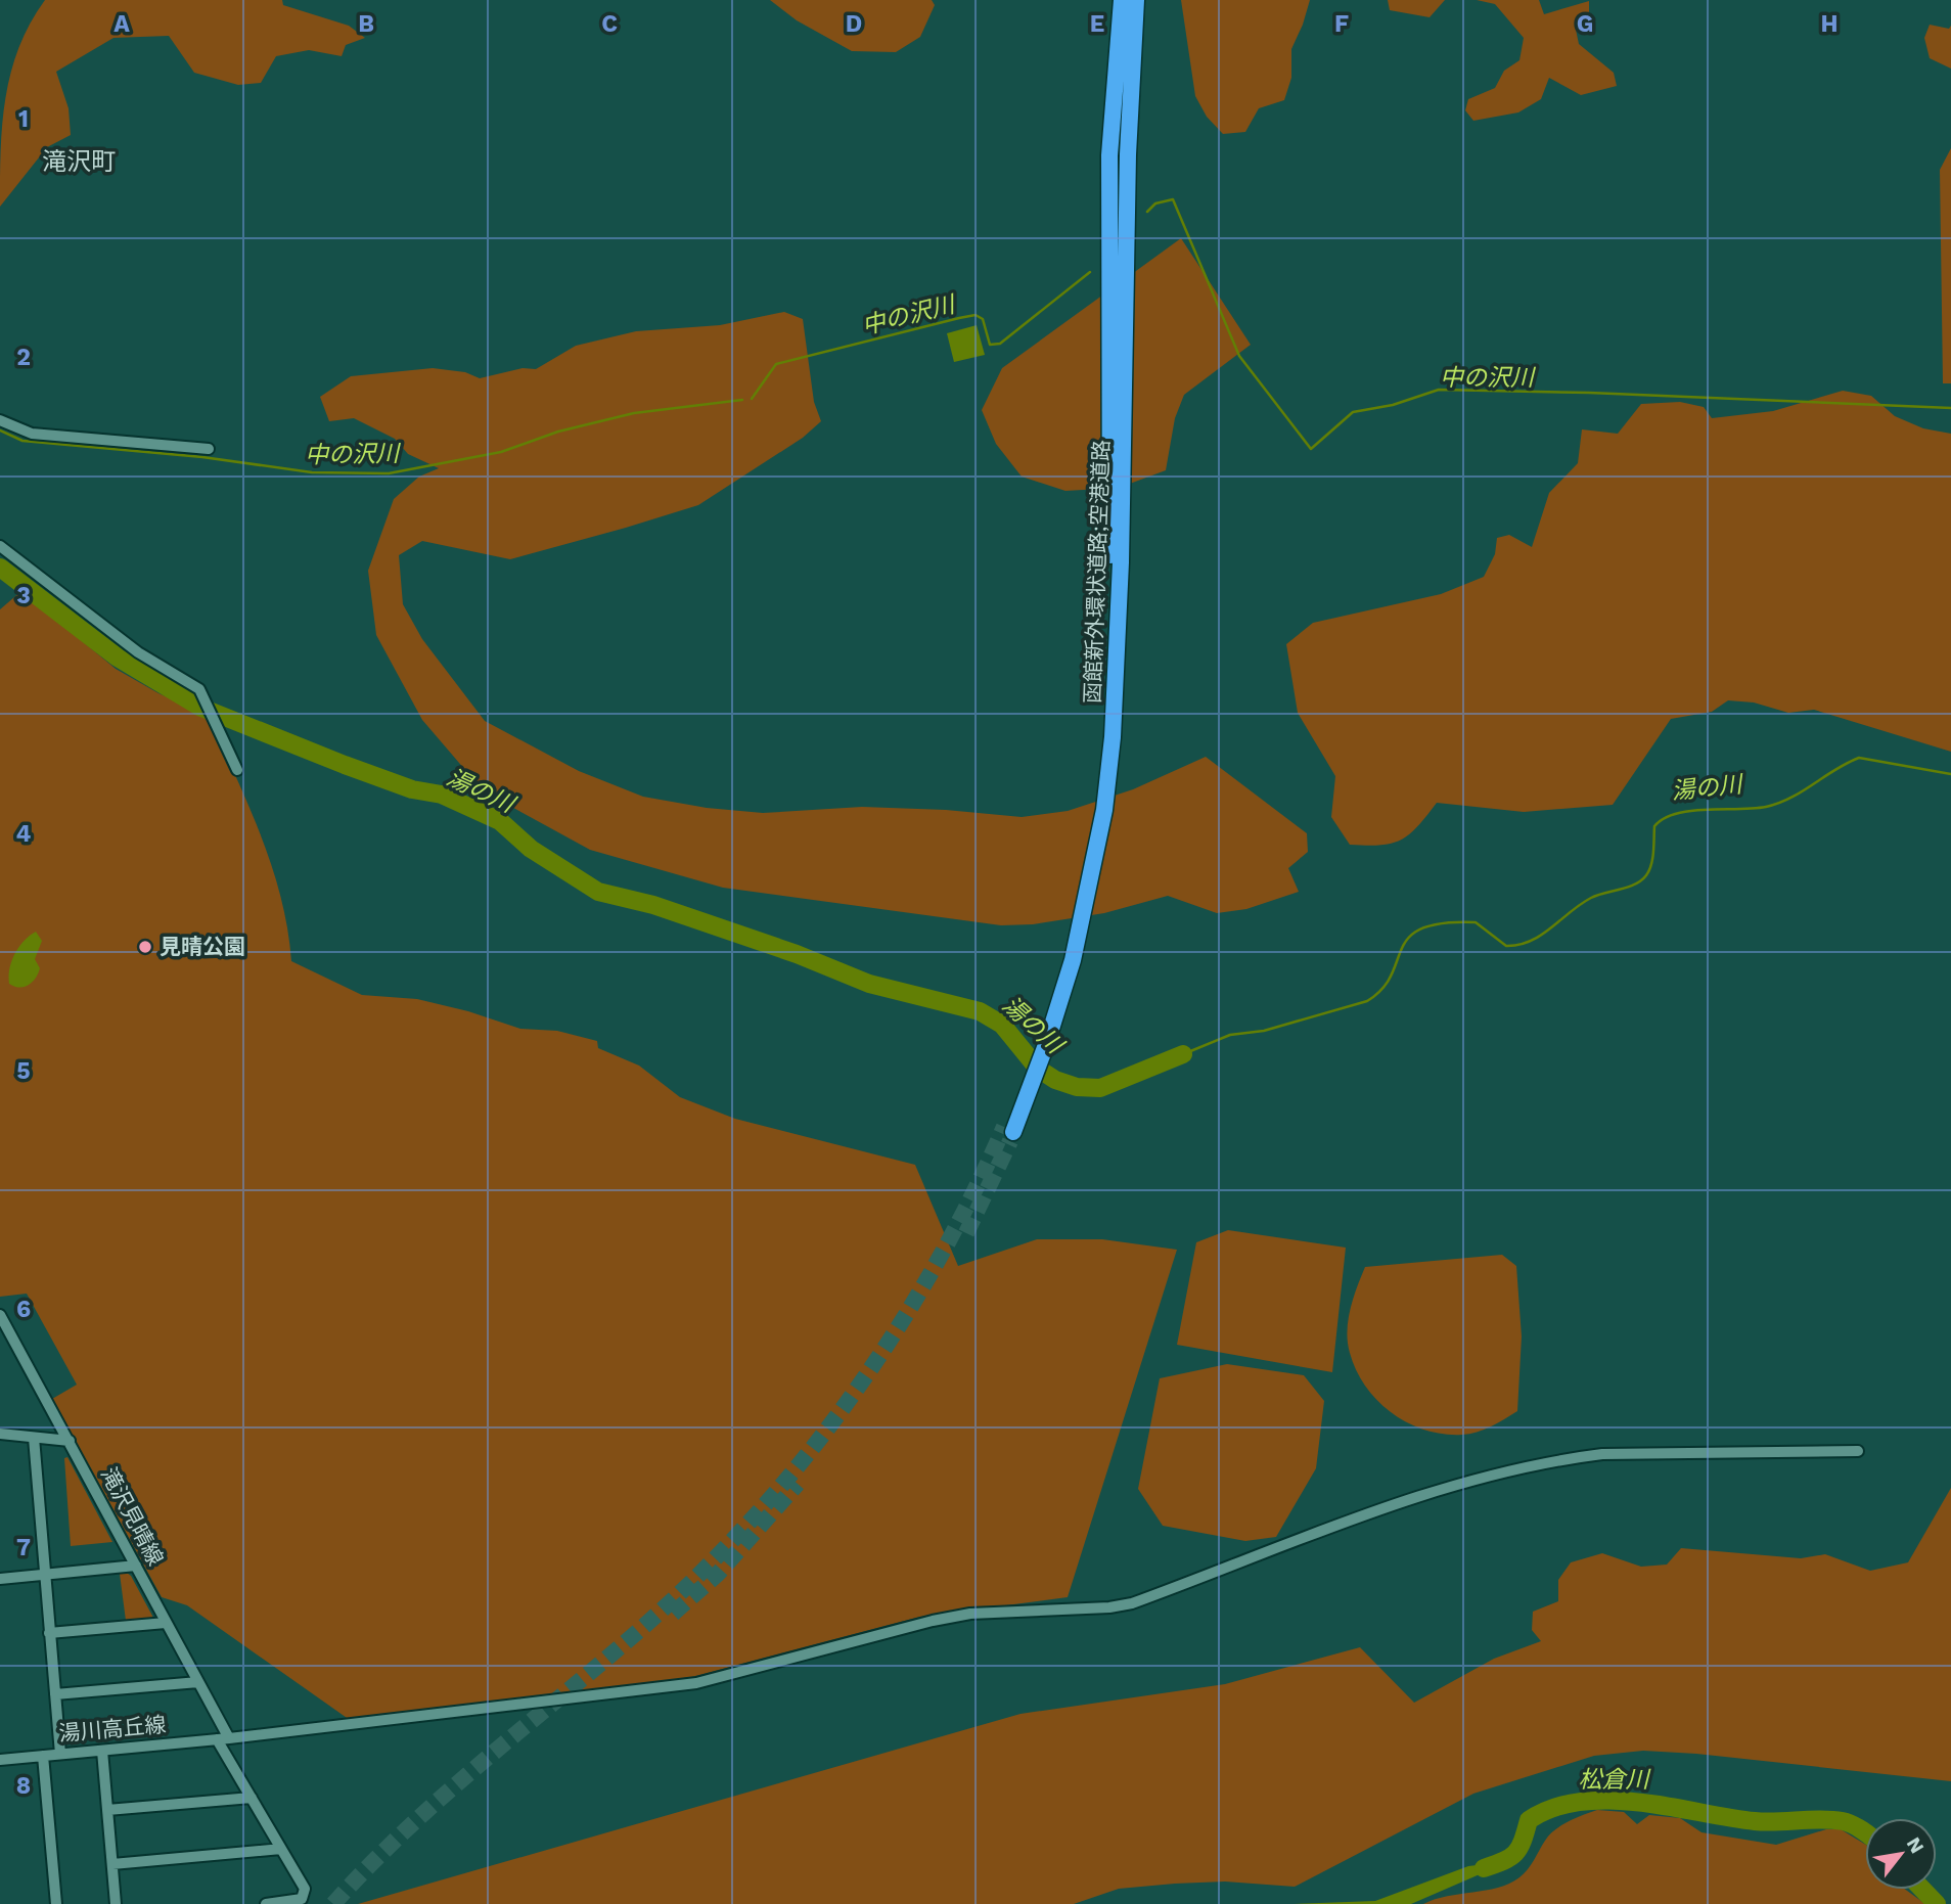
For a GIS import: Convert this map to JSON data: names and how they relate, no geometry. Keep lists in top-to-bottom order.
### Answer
{
  "streets": {
    "highway": ["函館新外環状道路;空港道路"],
    "street": ["滝沢見晴線", "湯川高丘線"]
  },
  "crossings": [
    ["滝沢見晴線", "湯川高丘線"]
  ],
  "districts": ["滝沢町"],
  "water": ["中の沢川", "湯の川", "松倉川"],
  "places": ["見晴公園"],
  "north": "top right",
  "grid": {
    "columns": [
      "A",
      "B",
      "C",
      "D",
      "E",
      "F",
      "G",
      "H"
    ],
    "rows": [
      "1",
      "2",
      "3",
      "4",
      "5",
      "6",
      "7",
      "8"
    ]
  }
}
